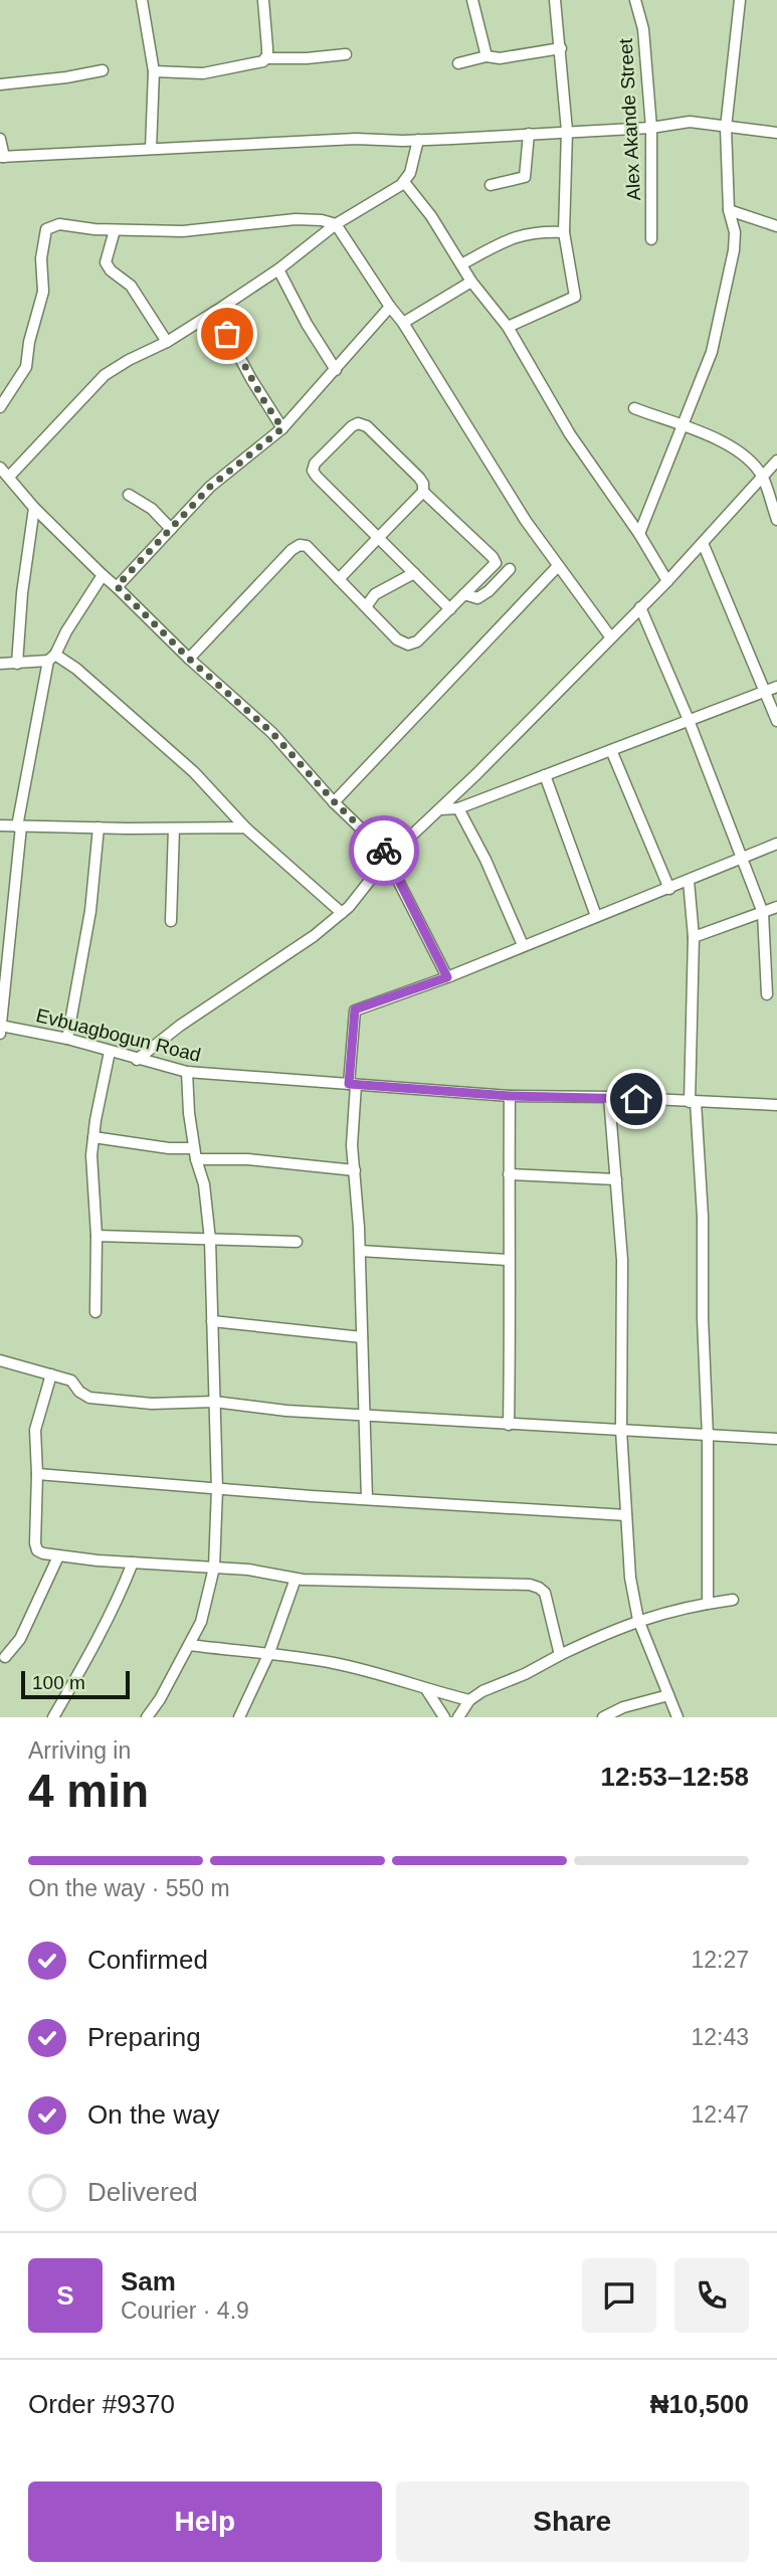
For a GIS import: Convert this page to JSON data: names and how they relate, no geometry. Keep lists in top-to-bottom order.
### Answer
{
  "streets": {
    "street": ["Alex Akande Street", "Evbuagbogun Road"]
  },
  "scale_bar": "100 m",
  "page": {
    "scale": "100 m",
    "heading": ["4 min", "Arriving in", "12:53–12:58"],
    "panel": [
      "Sam",
      "Courier · 4.9",
      "Order #9370",
      "₦10,500"
    ],
    "bar": "On the way · 550 m",
    "list": [
      ["Confirmed", "12:27"],
      ["Preparing", "12:43"],
      ["On the way", "12:47"],
      "Delivered"
    ],
    "round": "S",
    "buttons": ["Help", "Share"]
  }
}
